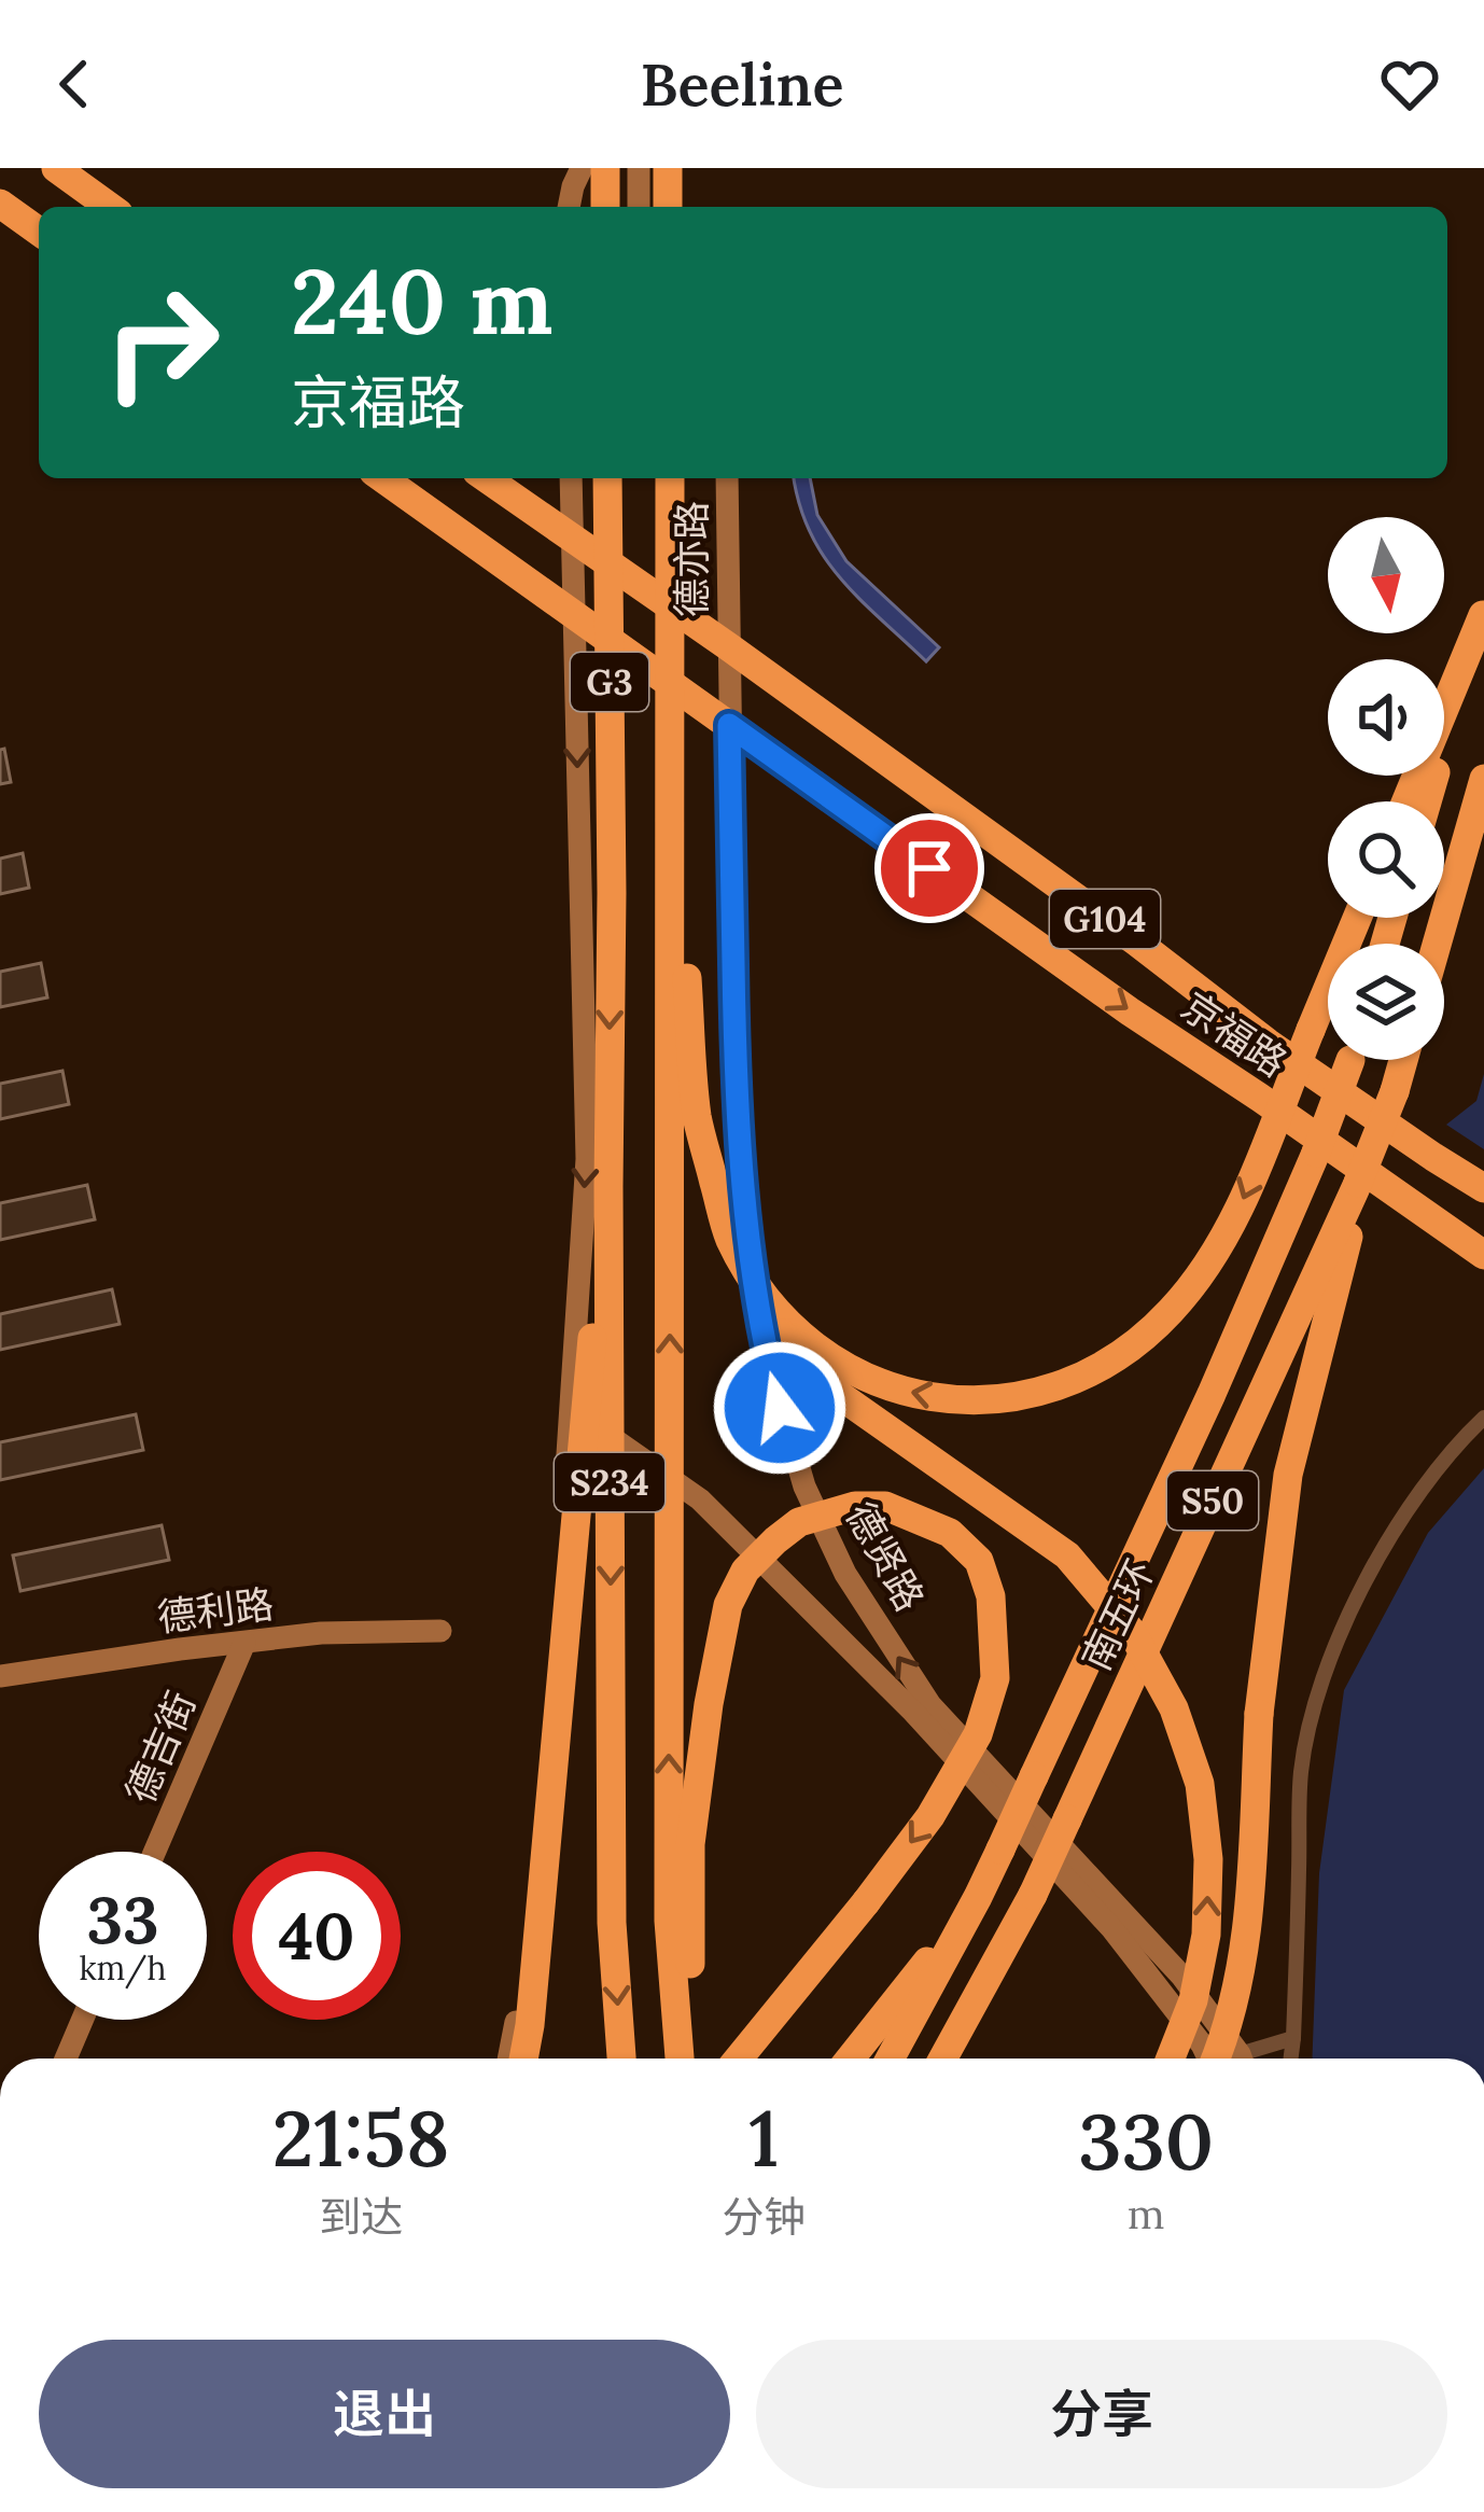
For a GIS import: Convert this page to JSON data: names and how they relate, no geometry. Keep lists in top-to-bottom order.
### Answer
{
  "streets": {
    "highway": [
      "G3",
      "G104",
      "京福路",
      "S234",
      "S50",
      "南五环"
    ],
    "street": [
      "德亦路",
      "德贤路",
      "德利路",
      "德吉街"
    ]
  },
  "crossings": [
    ["德亦路", "京福路"],
    ["德亦路", "德贤路"],
    ["G3", "S234"],
    ["京福路", "德贤路"],
    ["德利路", "德吉街"]
  ],
  "north": "bottom",
  "page": {
    "header": "Beeline",
    "turn": ["240 m", "京福路"],
    "speed": "33 km/h",
    "limit": "40",
    "eta": [
      "21:58",
      "到达",
      "1",
      "分钟",
      "330",
      "m"
    ],
    "buttons": ["退出", "分享"]
  }
}
